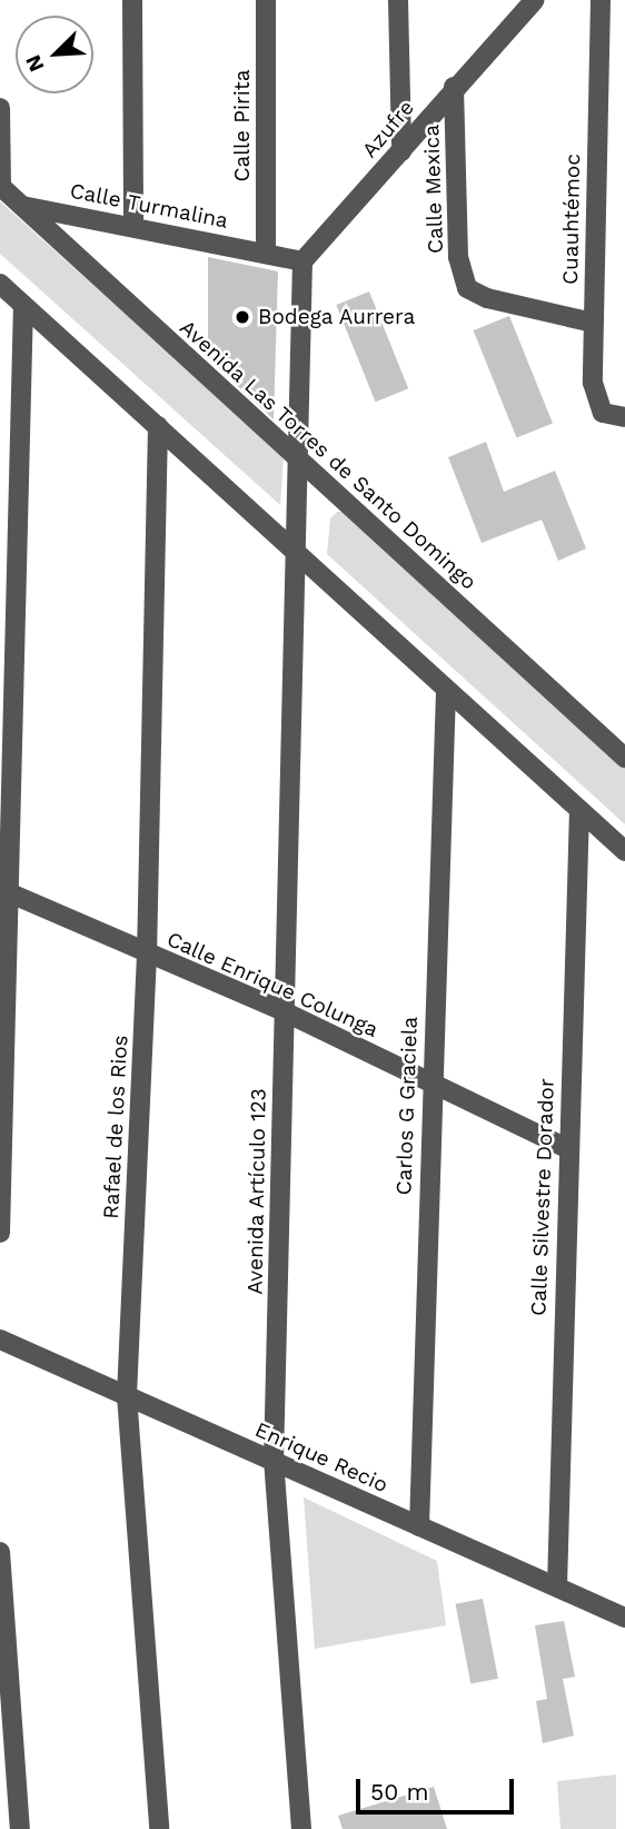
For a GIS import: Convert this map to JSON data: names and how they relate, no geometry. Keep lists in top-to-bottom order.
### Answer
{
  "streets": {
    "street": [
      "Calle Pirita",
      "Azufre",
      "Calle Mexica",
      "Calle Turmalina",
      "Cuauhtémoc",
      "Avenida Las Torres de Santo Domingo",
      "Calle Enrique Colunga",
      "Carlos G Graciela",
      "Rafael de los Rios",
      "Avenida Artículo 123",
      "Calle Silvestre Dorador",
      "Enrique Recio"
    ]
  },
  "crossings": [
    ["Calle Pirita", "Calle Turmalina"],
    ["Azufre", "Calle Mexica"],
    ["Azufre", "Avenida Artículo 123"],
    ["Calle Mexica", "Cuauhtémoc"],
    ["Calle Turmalina", "Avenida Las Torres de Santo Domingo"],
    ["Avenida Las Torres de Santo Domingo", "Avenida Artículo 123"],
    ["Calle Enrique Colunga", "Carlos G Graciela"],
    ["Calle Enrique Colunga", "Rafael de los Rios"],
    ["Calle Enrique Colunga", "Avenida Artículo 123"],
    ["Calle Enrique Colunga", "Calle Silvestre Dorador"],
    ["Carlos G Graciela", "Enrique Recio"],
    ["Rafael de los Rios", "Enrique Recio"],
    ["Avenida Artículo 123", "Enrique Recio"],
    ["Calle Silvestre Dorador", "Enrique Recio"]
  ],
  "places": ["Bodega Aurrera"],
  "scale_bar": "50 m",
  "north": "bottom left"
}
